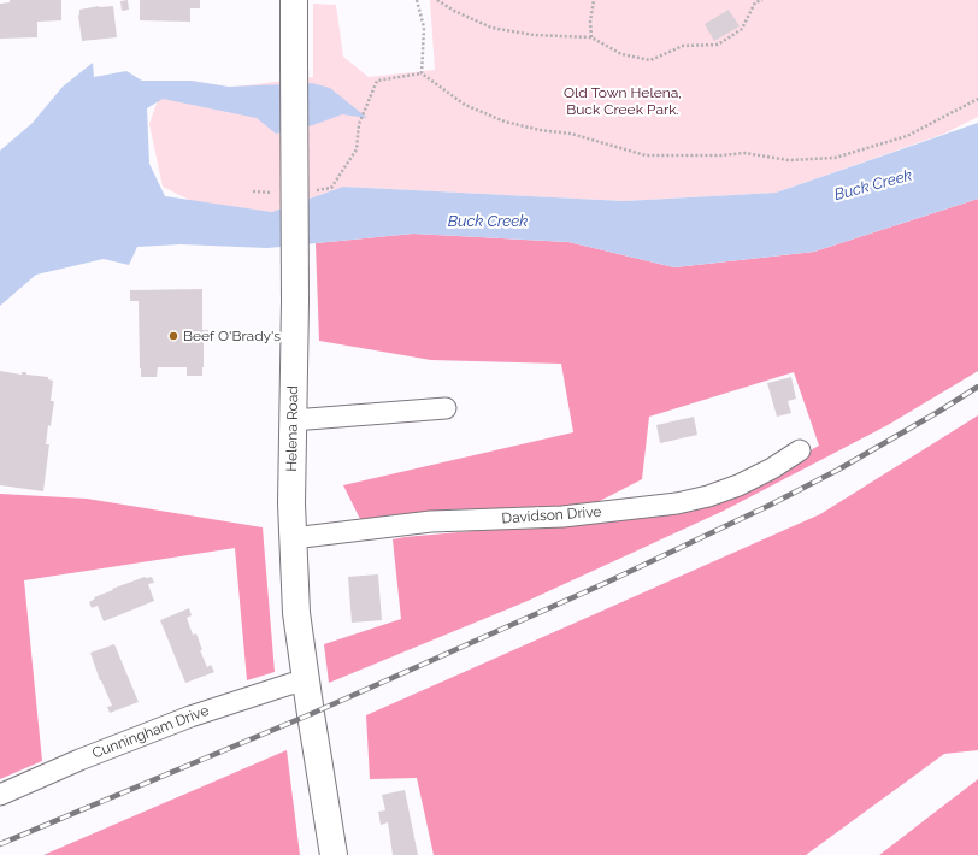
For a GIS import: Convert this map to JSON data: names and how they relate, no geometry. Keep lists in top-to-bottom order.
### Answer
{
  "streets": {
    "main road": ["Helena Road"],
    "street": ["Davidson Drive", "Cunningham Drive"]
  },
  "crossings": [
    ["Helena Road", "Davidson Drive"],
    ["Helena Road", "Cunningham Drive"]
  ],
  "water": ["Buck Creek"],
  "parks": ["Old Town Helena, Buck Creek Park."],
  "places": ["Beef O'Brady's"]
}
